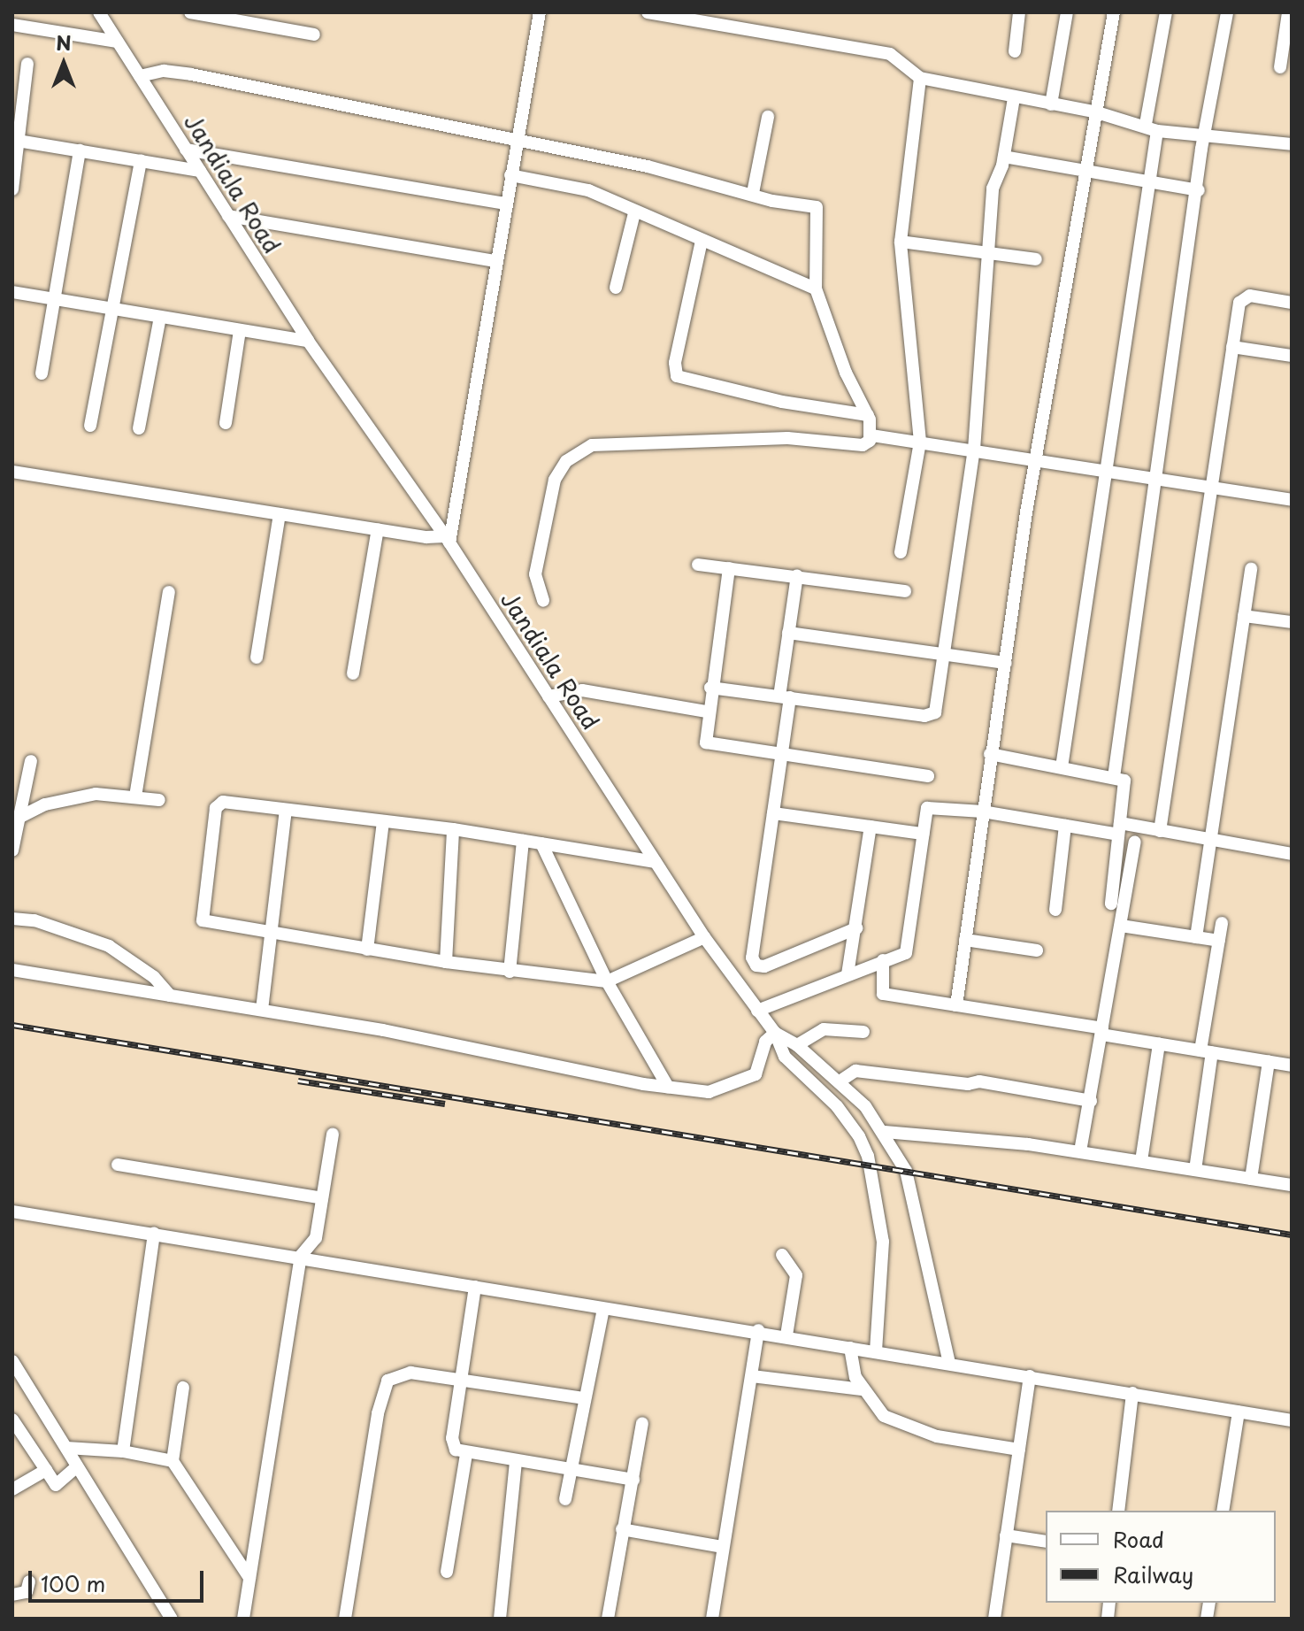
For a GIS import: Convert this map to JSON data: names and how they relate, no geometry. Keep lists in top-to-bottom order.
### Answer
{
  "streets": {
    "street": ["Jandiala Road"]
  },
  "legend": ["Road", "Railway"],
  "scale_bar": "100 m",
  "north": "top"
}
